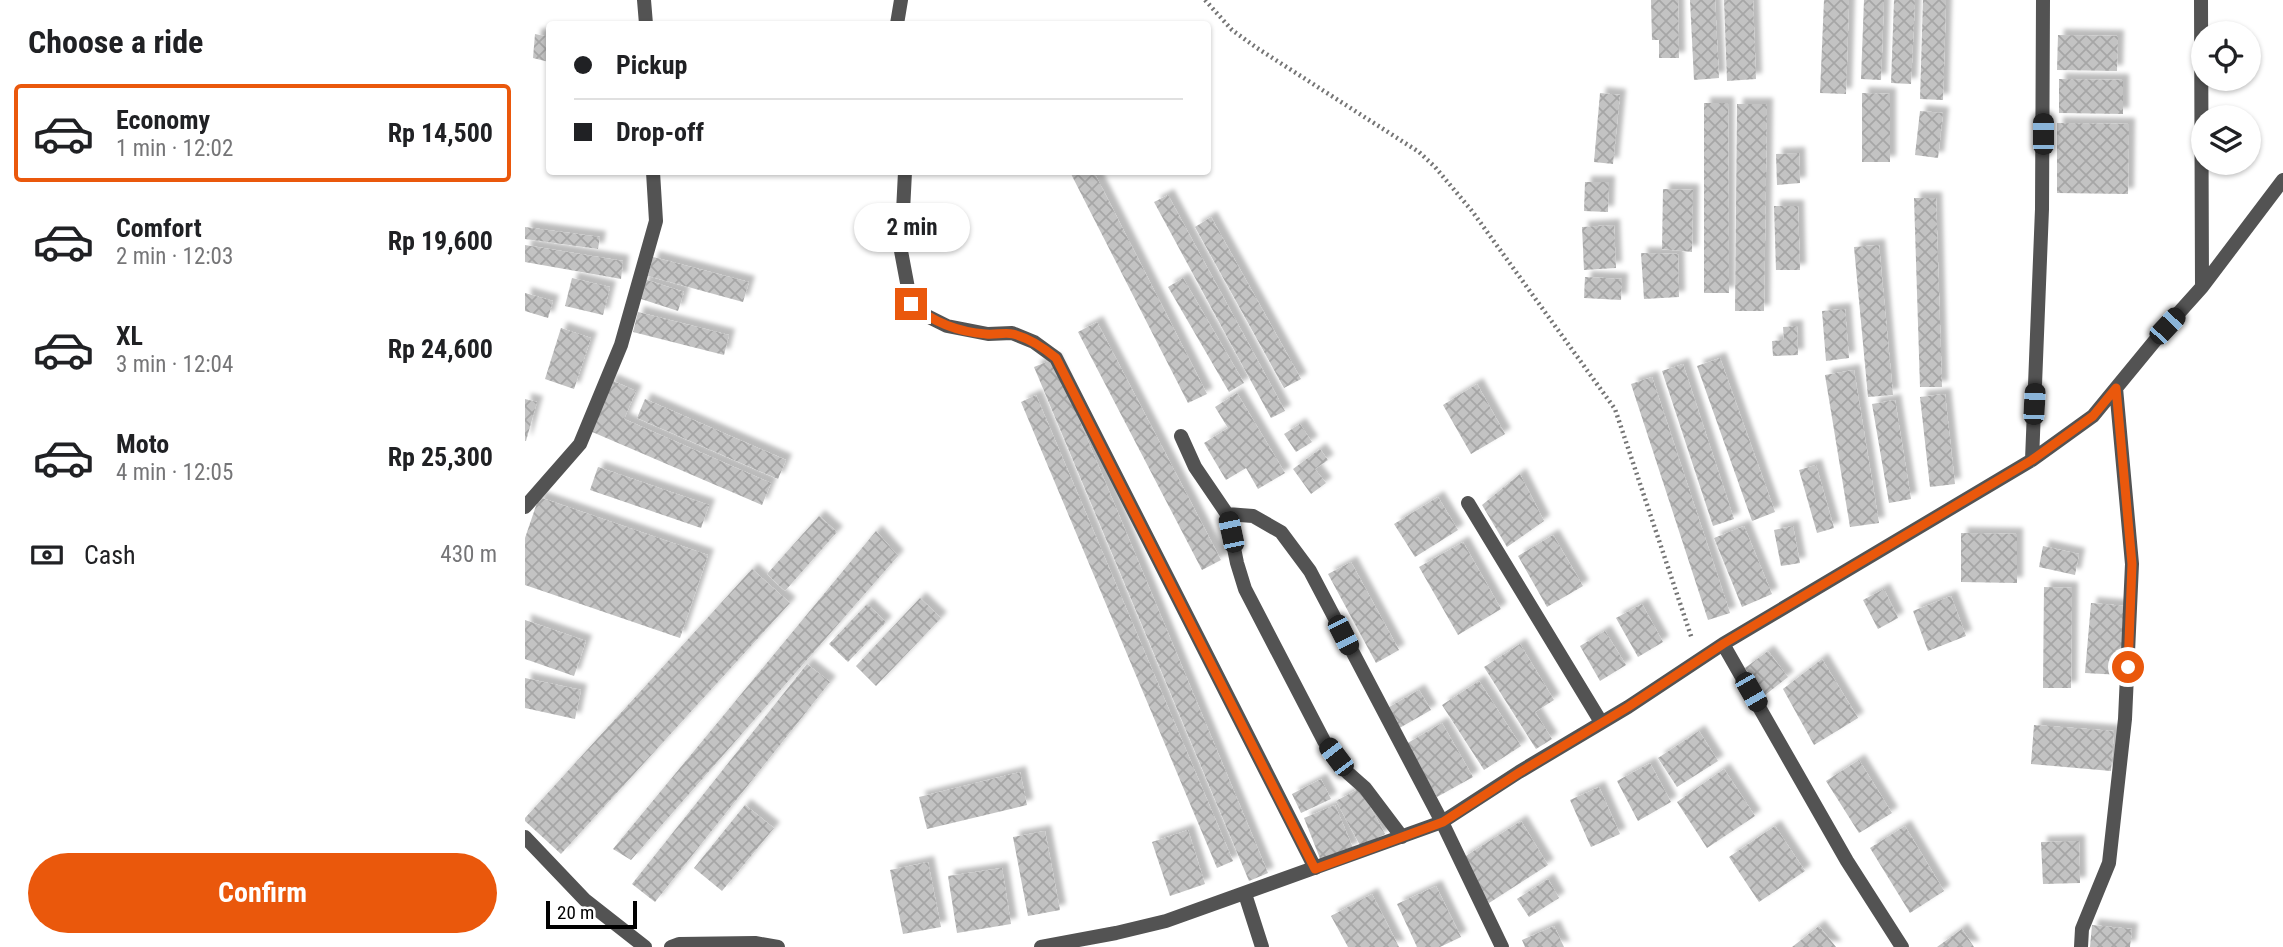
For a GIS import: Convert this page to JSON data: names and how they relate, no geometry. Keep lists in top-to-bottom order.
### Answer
{
  "scale_bar": "20 m",
  "page": {
    "heading": "Choose a ride",
    "banner": ["Pickup", "Drop-off"],
    "list": [
      {
        "name": "Economy",
        "note": "1 min · 12:02",
        "value": "Rp 14,500"
      },
      {
        "name": "Comfort",
        "note": "2 min · 12:03",
        "value": "Rp 19,600"
      },
      {
        "name": "XL",
        "note": "3 min · 12:04",
        "value": "Rp 24,600"
      },
      {
        "name": "Moto",
        "note": "4 min · 12:05",
        "value": "Rp 25,300"
      }
    ],
    "bubble": "2 min",
    "pay": ["Cash", "430 m"],
    "buttons": "Confirm",
    "scale": "20 m"
  }
}
